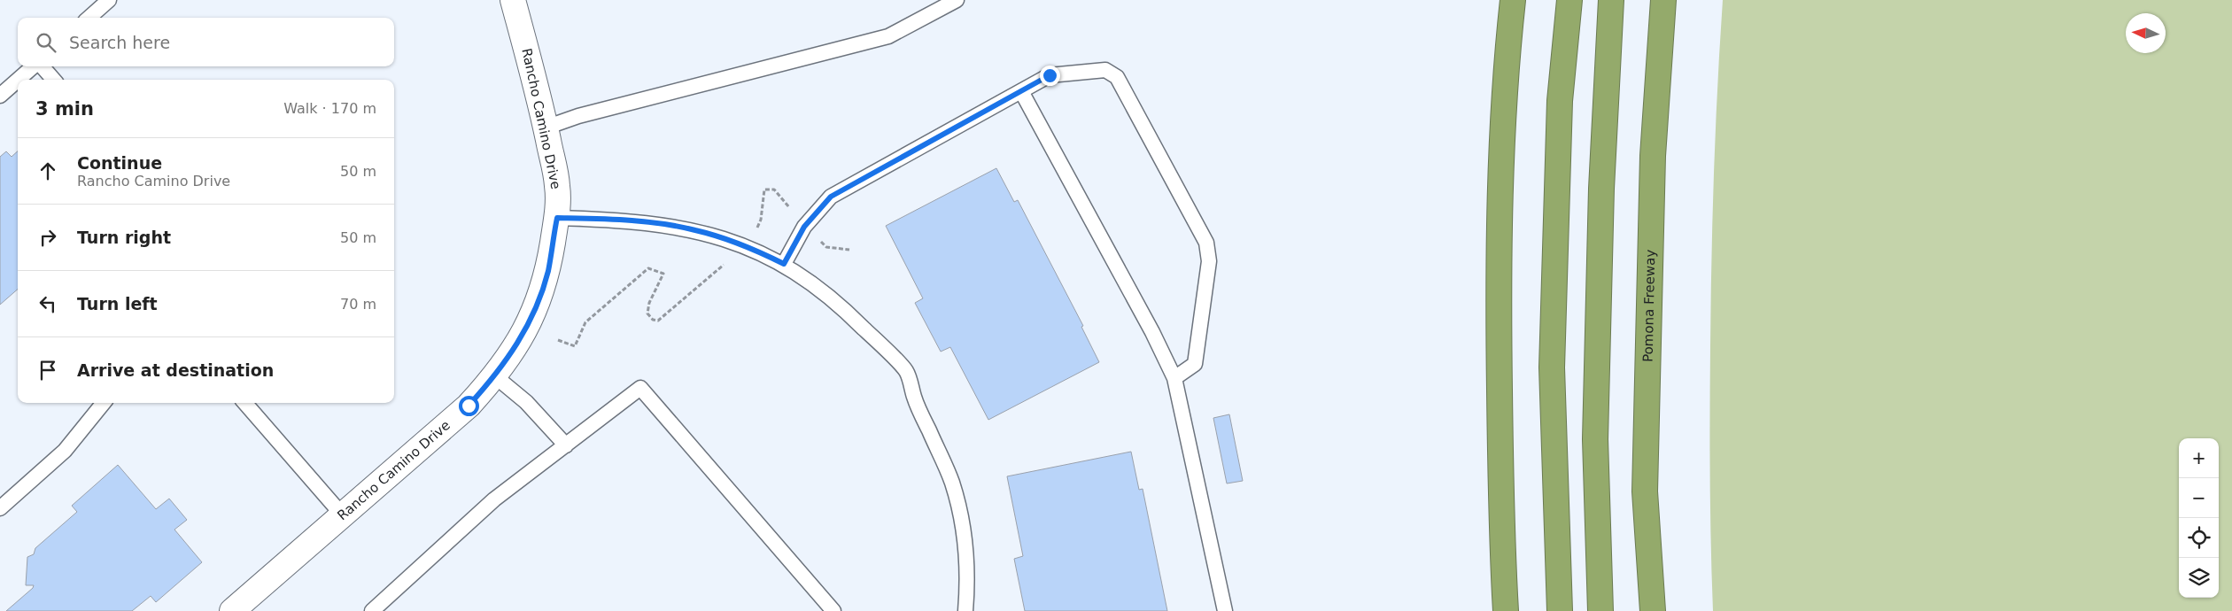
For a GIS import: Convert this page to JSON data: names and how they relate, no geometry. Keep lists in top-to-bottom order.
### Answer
{
  "streets": {
    "highway": ["Pomona Freeway"],
    "street": ["Rancho Camino Drive"]
  },
  "north": "left",
  "page": {
    "search": "Search here",
    "heading": ["3 min", "Walk · 170 m"],
    "list": [
      ["Continue", "Rancho Camino Drive", "50 m"],
      ["Turn right", "50 m"],
      ["Turn left", "70 m"],
      "Arrive at destination"
    ],
    "map_buttons": ["+", "−"]
  }
}
